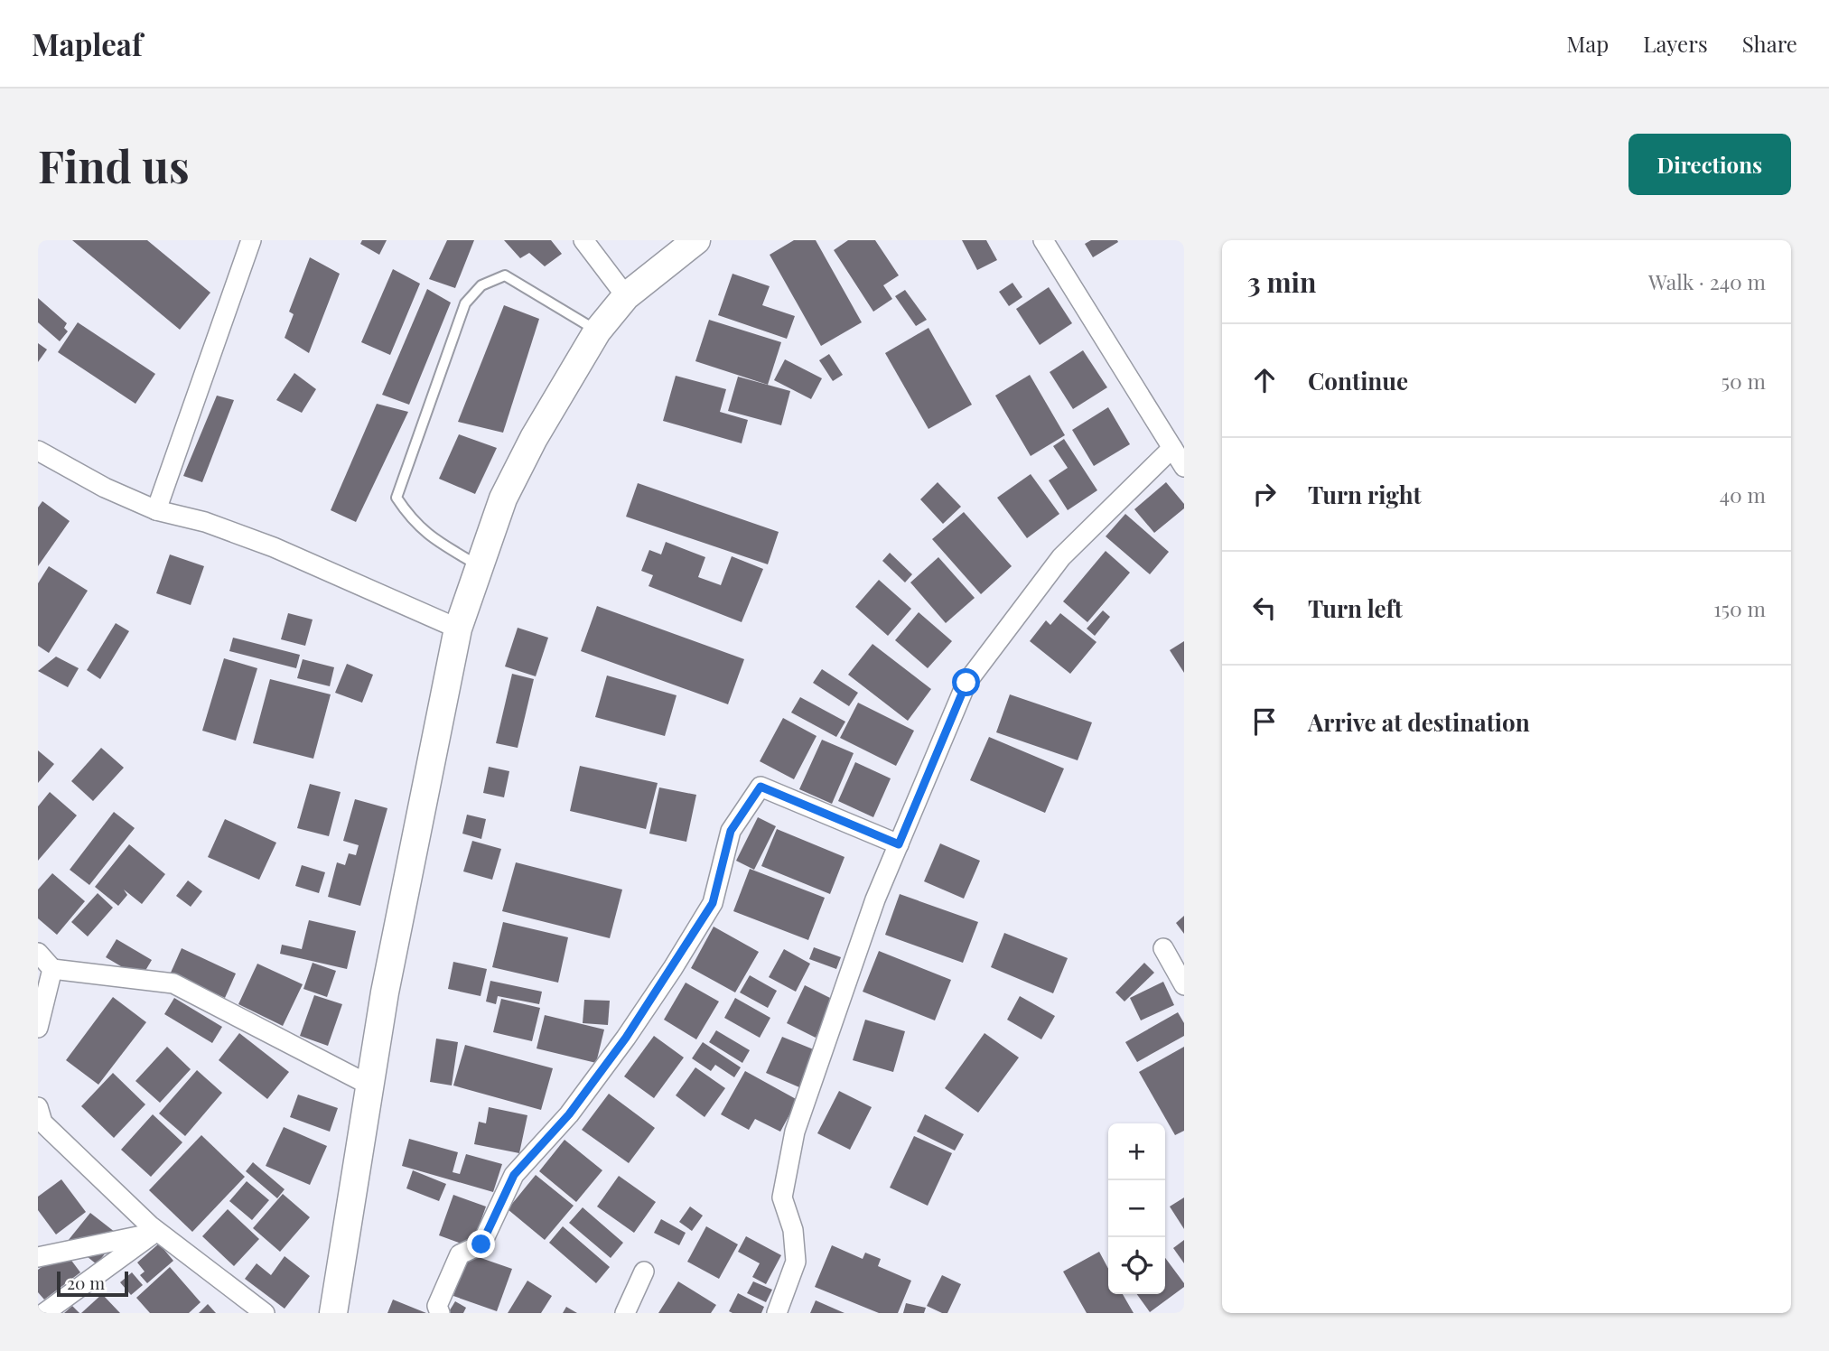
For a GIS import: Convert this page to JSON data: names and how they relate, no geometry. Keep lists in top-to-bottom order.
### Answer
{
  "scale_bar": "20 m",
  "page": {
    "header": "Mapleaf",
    "nav": ["Map", "Layers", "Share"],
    "buttons": "Directions",
    "title": "Find us",
    "heading": ["3 min", "Walk · 240 m"],
    "list": [
      ["Continue", "50 m"],
      ["Turn right", "40 m"],
      ["Turn left", "150 m"],
      "Arrive at destination"
    ],
    "map_buttons": ["+", "−"],
    "scale": "20 m"
  }
}
